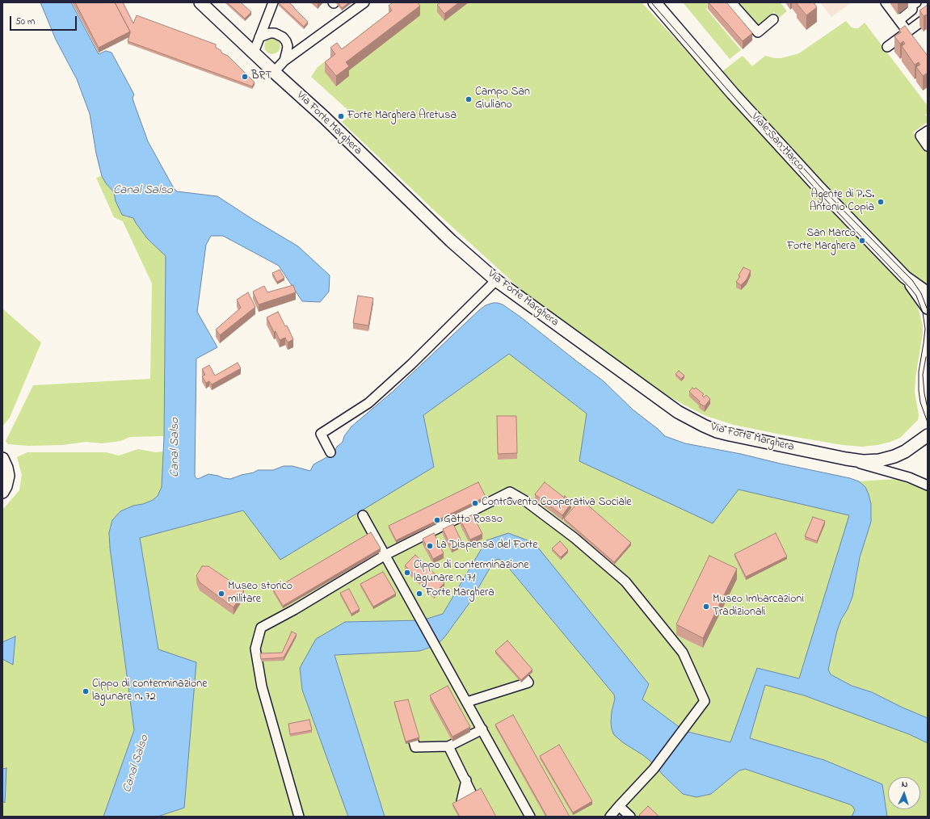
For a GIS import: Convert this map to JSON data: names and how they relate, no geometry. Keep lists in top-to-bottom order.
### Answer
{
  "streets": {
    "street": ["Via Forte Marghera", "Viale San Marco"]
  },
  "water": ["Canal Salso"],
  "places": [
    "BRT",
    "Campo San Giuliano",
    "Forte Marghera Aretusa",
    "Agente di P.S. Antonio Copia",
    "San Marco Forte Marghera",
    "Controvento Cooperativa Sociale",
    "Gatto Rosso",
    "La Dispensa del Forte",
    "Cippo di conterminazione lagunare n. 71",
    "Museo storico militare",
    "Forte Marghera",
    "Museo Imbarcazioni Tradizionali",
    "Cippo di conterminazione lagunare n. 72"
  ],
  "scale_bar": "50 m",
  "north": "top"
}
